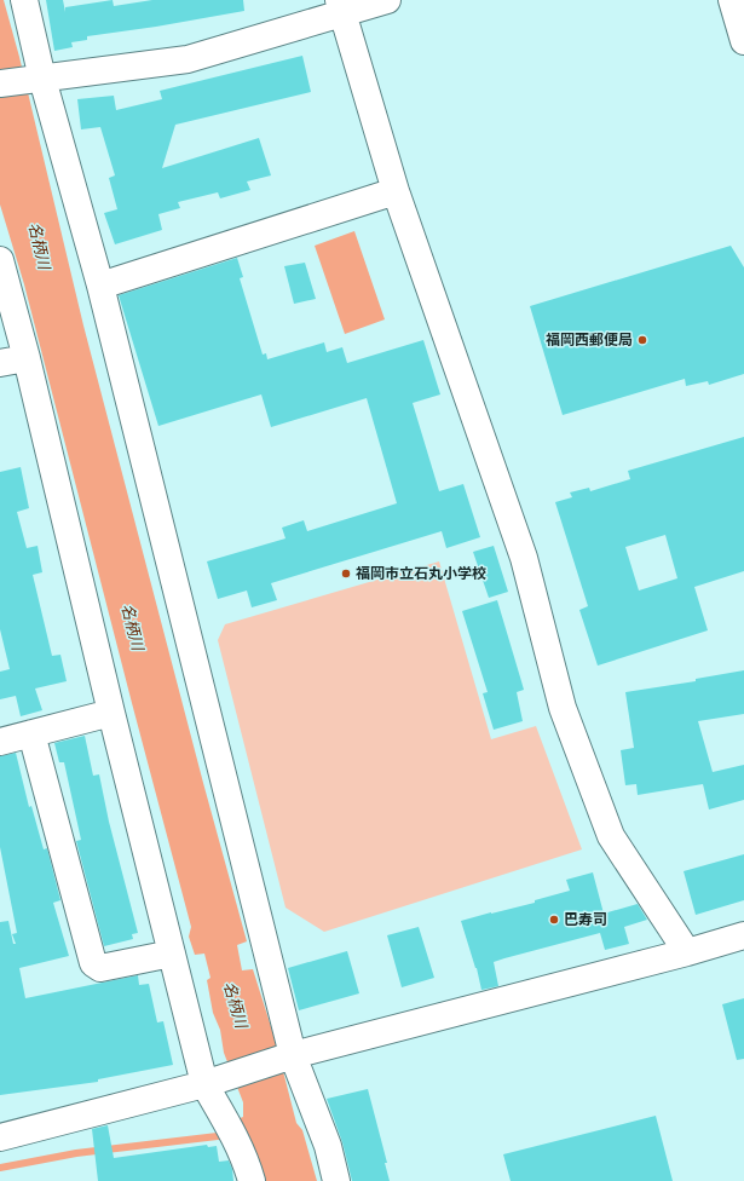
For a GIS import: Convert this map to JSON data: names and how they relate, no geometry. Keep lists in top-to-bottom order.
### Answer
{
  "water": ["名柄川"],
  "places": ["福岡西郵便局", "福岡市立石丸小学校", "巴寿司"]
}
